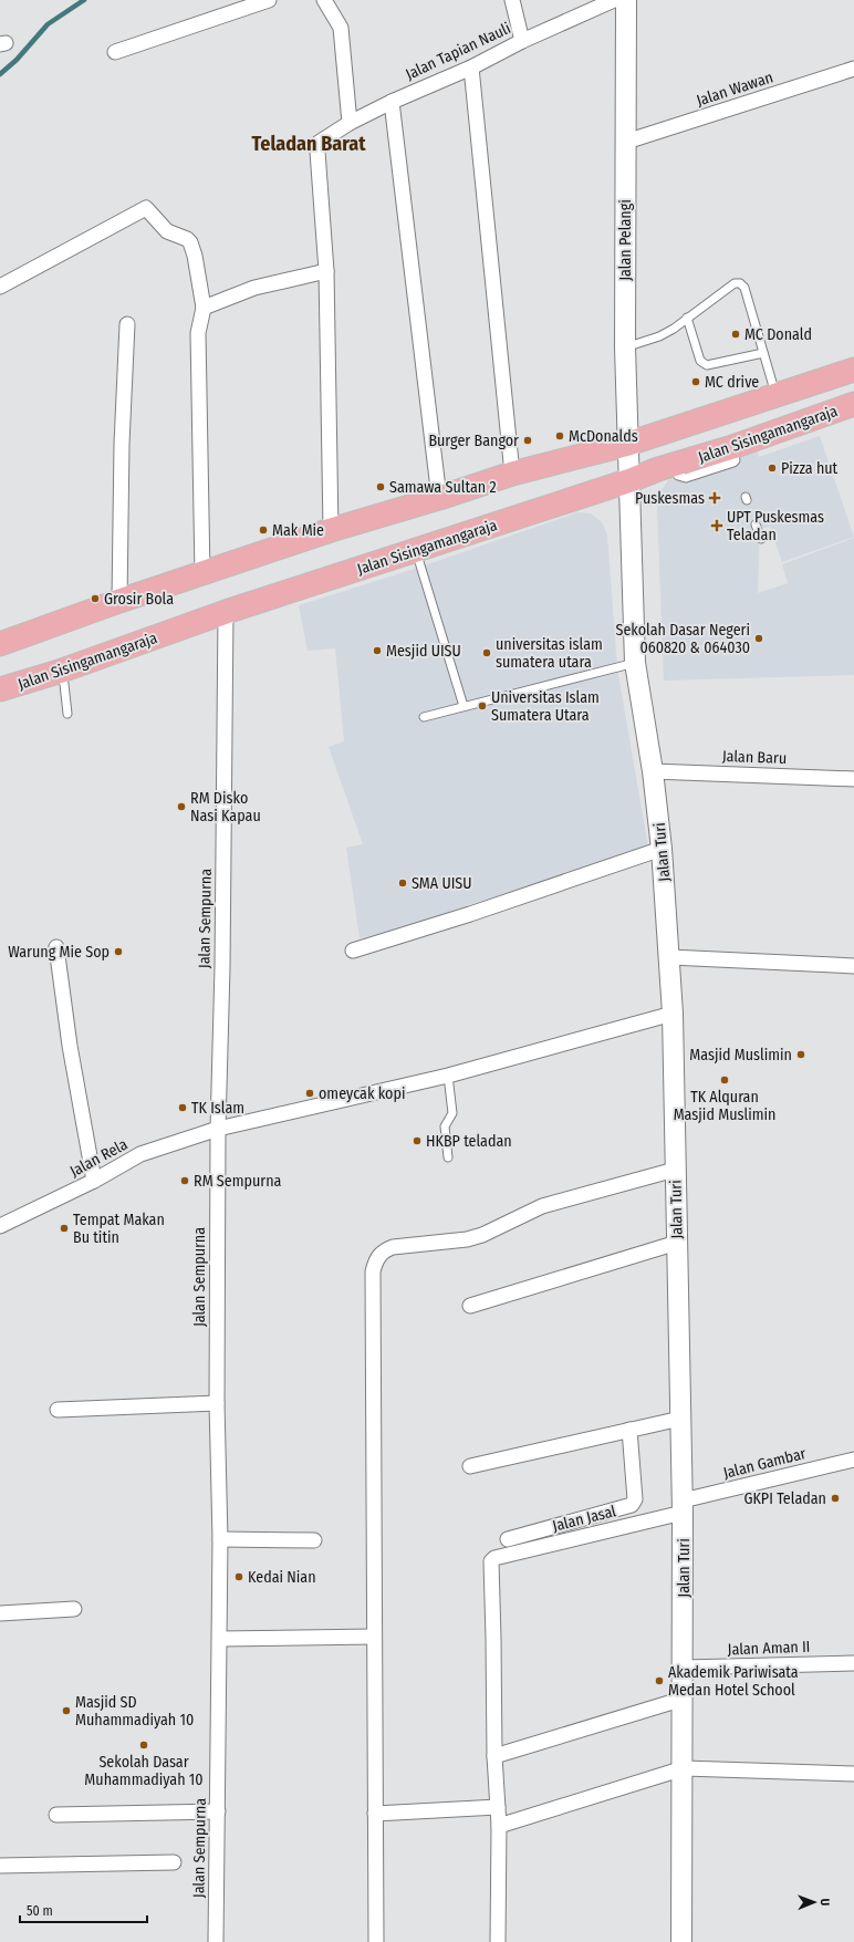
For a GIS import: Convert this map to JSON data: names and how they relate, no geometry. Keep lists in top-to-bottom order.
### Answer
{
  "streets": {
    "main road": ["Jalan Pelangi", "Jalan Sisingamangaraja", "Jalan Turi"],
    "street": [
      "Jalan Tapian Nauli",
      "Jalan Wawan",
      "Jalan Baru",
      "Jalan Sempurna",
      "Jalan Rela",
      "Jalan Gambar",
      "Jalan Jasal",
      "Jalan Aman II"
    ]
  },
  "crossings": [
    ["Jalan Wawan", "Jalan Pelangi"],
    ["Jalan Pelangi", "Jalan Sisingamangaraja"],
    ["Jalan Pelangi", "Jalan Turi"],
    ["Jalan Sisingamangaraja", "Jalan Turi"],
    ["Jalan Sisingamangaraja", "Jalan Sempurna"],
    ["Jalan Baru", "Jalan Turi"],
    ["Jalan Turi", "Jalan Rela"],
    ["Jalan Turi", "Jalan Gambar"],
    ["Jalan Turi", "Jalan Jasal"],
    ["Jalan Turi", "Jalan Aman II"],
    ["Jalan Sempurna", "Jalan Rela"],
    ["Jalan Gambar", "Jalan Jasal"]
  ],
  "districts": ["Teladan Barat"],
  "places": {
    "other": [
      "MC Donald",
      "MC drive",
      "McDonalds",
      "Burger Bangor",
      "Pizza hut",
      "Samawa Sultan 2",
      "Mak Mie",
      "Grosir Bola",
      "Sekolah Dasar Negeri 060820 & 064030",
      "Mesjid UISU",
      "universitas islam sumatera utara",
      "Universitas Islam Sumatera Utara",
      "RM Disko Nasi Kapau",
      "SMA UISU",
      "Warung Mie Sop",
      "Masjid Muslimin",
      "TK Alquran Masjid Muslimin",
      "omeycak kopi",
      "TK Islam",
      "HKBP teladan",
      "RM Sempurna",
      "Tempat Makan Bu titin",
      "GKPI Teladan",
      "Kedai Nian",
      "Akademik Pariwisata Medan Hotel School",
      "Masjid SD Muhammadiyah 10",
      "Sekolah Dasar Muhammadiyah 10"
    ],
    "health": ["Puskesmas", "UPT Puskesmas Teladan"]
  },
  "scale_bar": "50 m",
  "north": "right"
}
